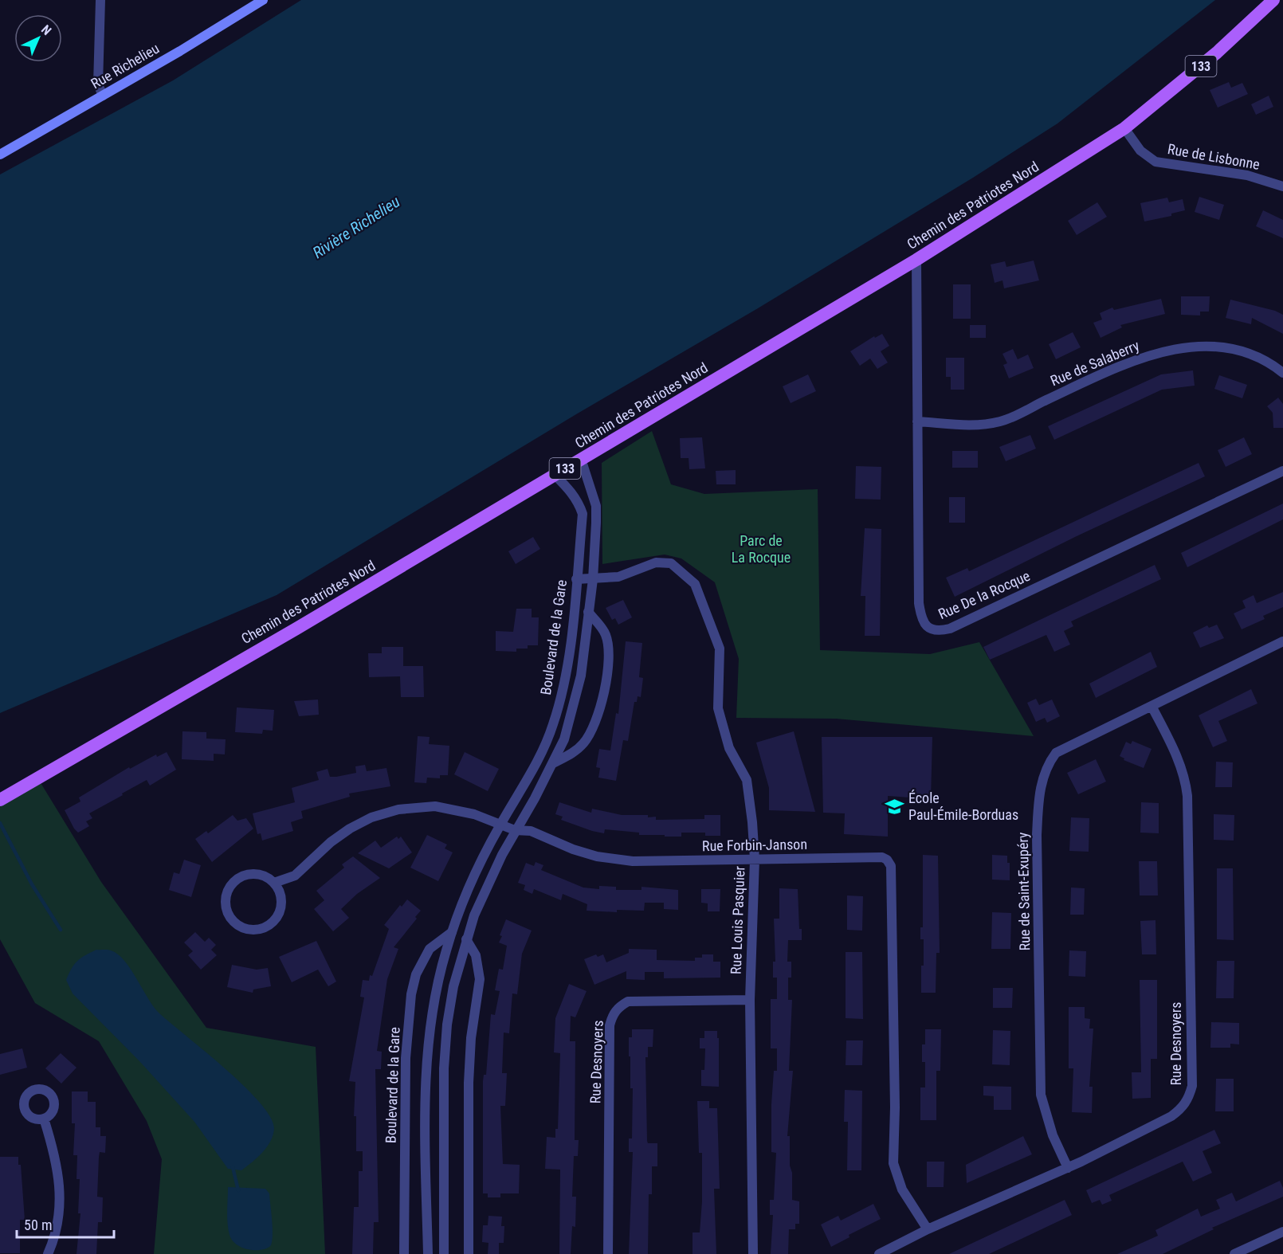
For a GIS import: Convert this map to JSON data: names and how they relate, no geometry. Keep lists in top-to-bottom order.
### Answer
{
  "streets": {
    "main road": ["Rue Richelieu", "133", "Chemin des Patriotes Nord"],
    "street": [
      "Rue de Lisbonne",
      "Rue de Salaberry",
      "Rue De la Rocque",
      "Boulevard de la Gare",
      "Rue Forbin-Janson",
      "Rue de Saint-Exupéry",
      "Rue Louis Pasquier",
      "Rue Desnoyers"
    ]
  },
  "crossings": [
    ["Rue de Lisbonne", "Chemin des Patriotes Nord"],
    ["Chemin des Patriotes Nord", "Rue De la Rocque"],
    ["Chemin des Patriotes Nord", "Boulevard de la Gare"],
    ["Rue de Salaberry", "Rue De la Rocque"],
    ["Boulevard de la Gare", "Rue Forbin-Janson"],
    ["Boulevard de la Gare", "Rue Louis Pasquier"],
    ["Rue Forbin-Janson", "Rue Louis Pasquier"],
    ["Rue Forbin-Janson", "Rue Desnoyers"],
    ["Rue de Saint-Exupéry", "Rue Desnoyers"],
    ["Rue Louis Pasquier", "Rue Desnoyers"]
  ],
  "water": ["Rivière Richelieu"],
  "parks": ["Parc de La Rocque"],
  "places": {
    "school or university": ["École Paul-Émile-Borduas"]
  },
  "scale_bar": "50 m",
  "north": "top right"
}
